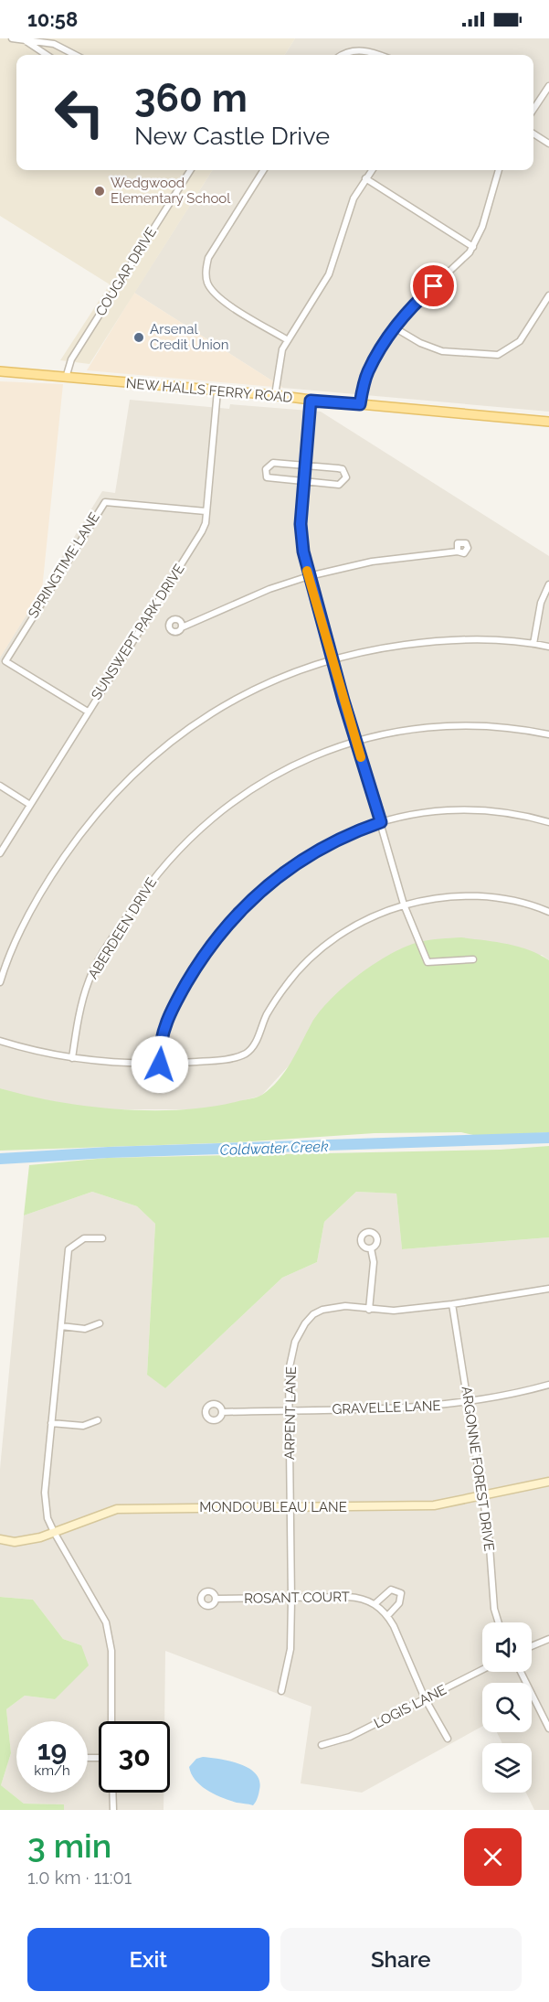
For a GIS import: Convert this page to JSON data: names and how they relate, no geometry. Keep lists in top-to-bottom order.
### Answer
{
  "streets": {
    "main road": ["NEW HALLS FERRY ROAD"],
    "street": [
      "COUGAR DRIVE",
      "SPRINGTIME LANE",
      "SUNSWEPT PARK DRIVE",
      "ABERDEEN DRIVE",
      "GRAVELLE LANE",
      "ARPENT LANE",
      "ARGONNE FOREST DRIVE",
      "MONDOUBLEAU LANE",
      "ROSANT COURT",
      "LOGIS LANE"
    ]
  },
  "crossings": [
    ["COUGAR DRIVE", "NEW HALLS FERRY ROAD"],
    ["NEW HALLS FERRY ROAD", "SUNSWEPT PARK DRIVE"],
    ["SPRINGTIME LANE", "SUNSWEPT PARK DRIVE"],
    ["GRAVELLE LANE", "ARPENT LANE"],
    ["GRAVELLE LANE", "ARGONNE FOREST DRIVE"],
    ["ARPENT LANE", "ARGONNE FOREST DRIVE"],
    ["ARPENT LANE", "MONDOUBLEAU LANE"],
    ["ARPENT LANE", "ROSANT COURT"],
    ["ARGONNE FOREST DRIVE", "MONDOUBLEAU LANE"],
    ["ROSANT COURT", "LOGIS LANE"]
  ],
  "water": ["Coldwater Creek"],
  "places": ["Wedgwood Elementary School", "Arsenal Credit Union"],
  "page": {
    "status": "10:58",
    "turn": ["360 m", "New Castle Drive"],
    "speed": "19 km/h",
    "limit": "30",
    "heading": ["3 min", "1.0 km · 11:01"],
    "buttons": ["Exit", "Share"]
  }
}
